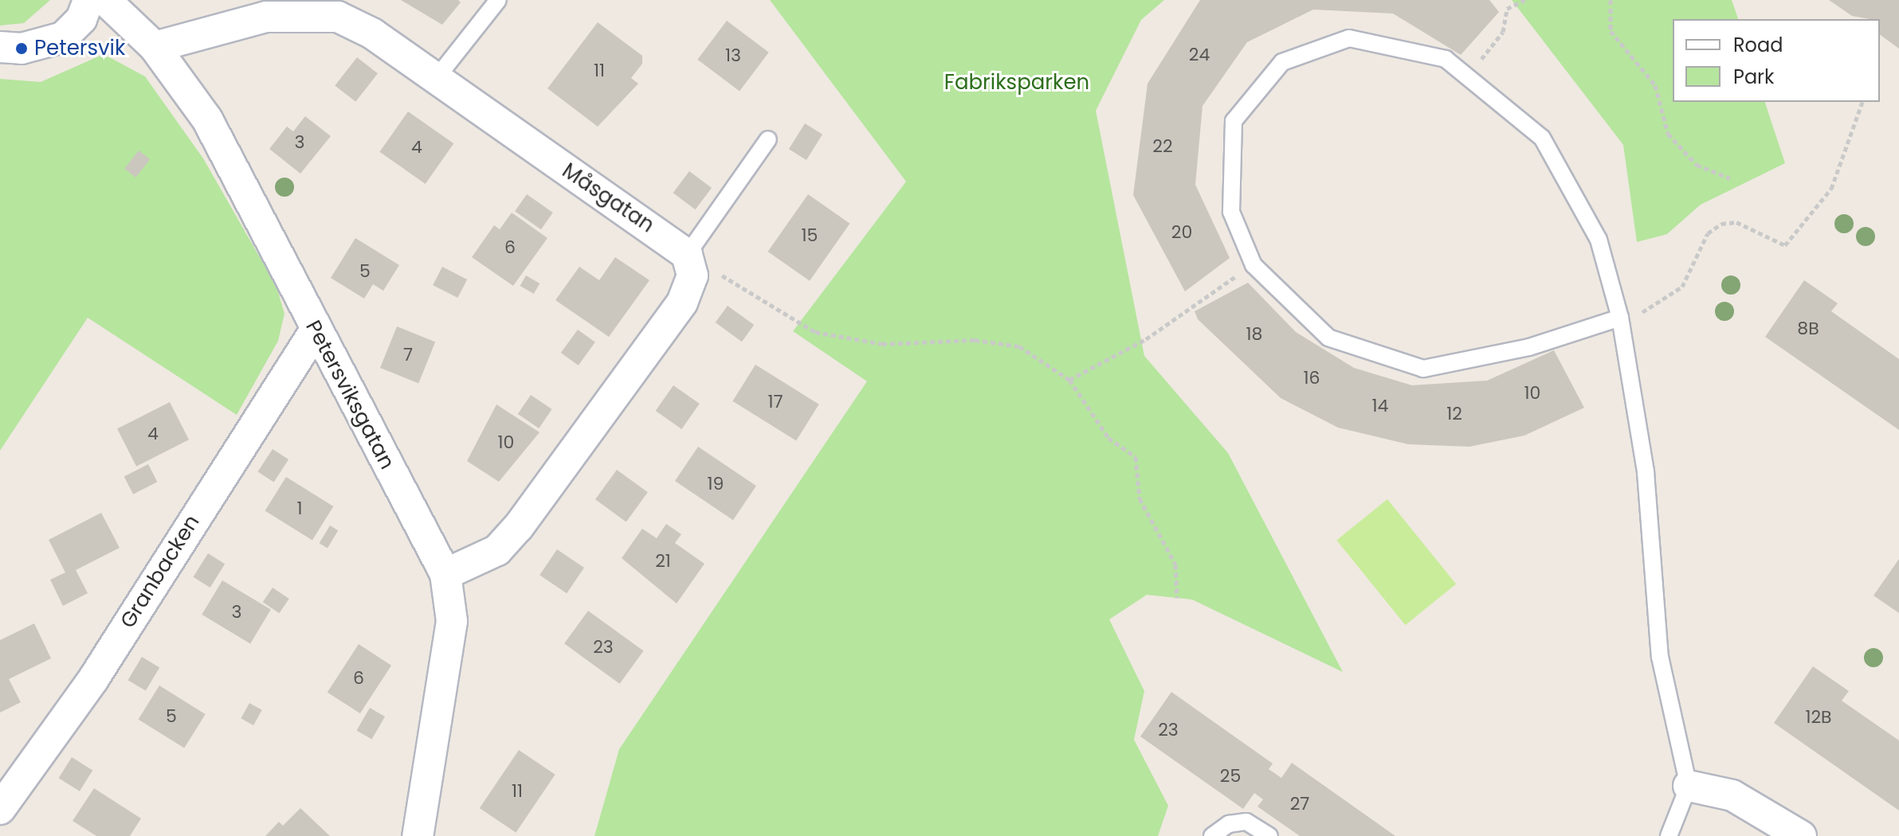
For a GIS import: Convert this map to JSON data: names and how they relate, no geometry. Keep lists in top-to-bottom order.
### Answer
{
  "streets": {
    "street": ["Måsgatan", "Petersviksgatan", "Granbacken"]
  },
  "crossings": [
    ["Måsgatan", "Petersviksgatan"],
    ["Petersviksgatan", "Granbacken"]
  ],
  "parks": ["Fabriksparken"],
  "places": ["Petersvik"],
  "house_numbers": [
    "24",
    "13",
    "11",
    "3",
    "22",
    "4",
    "20",
    "15",
    "6",
    "5",
    "8B",
    "18",
    "7",
    "16",
    "10",
    "17",
    "14",
    "12",
    "4",
    "10",
    "19",
    "1",
    "21",
    "3",
    "23",
    "6",
    "5",
    "12B",
    "23",
    "25",
    "11",
    "27"
  ],
  "legend": ["Road", "Park"]
}
